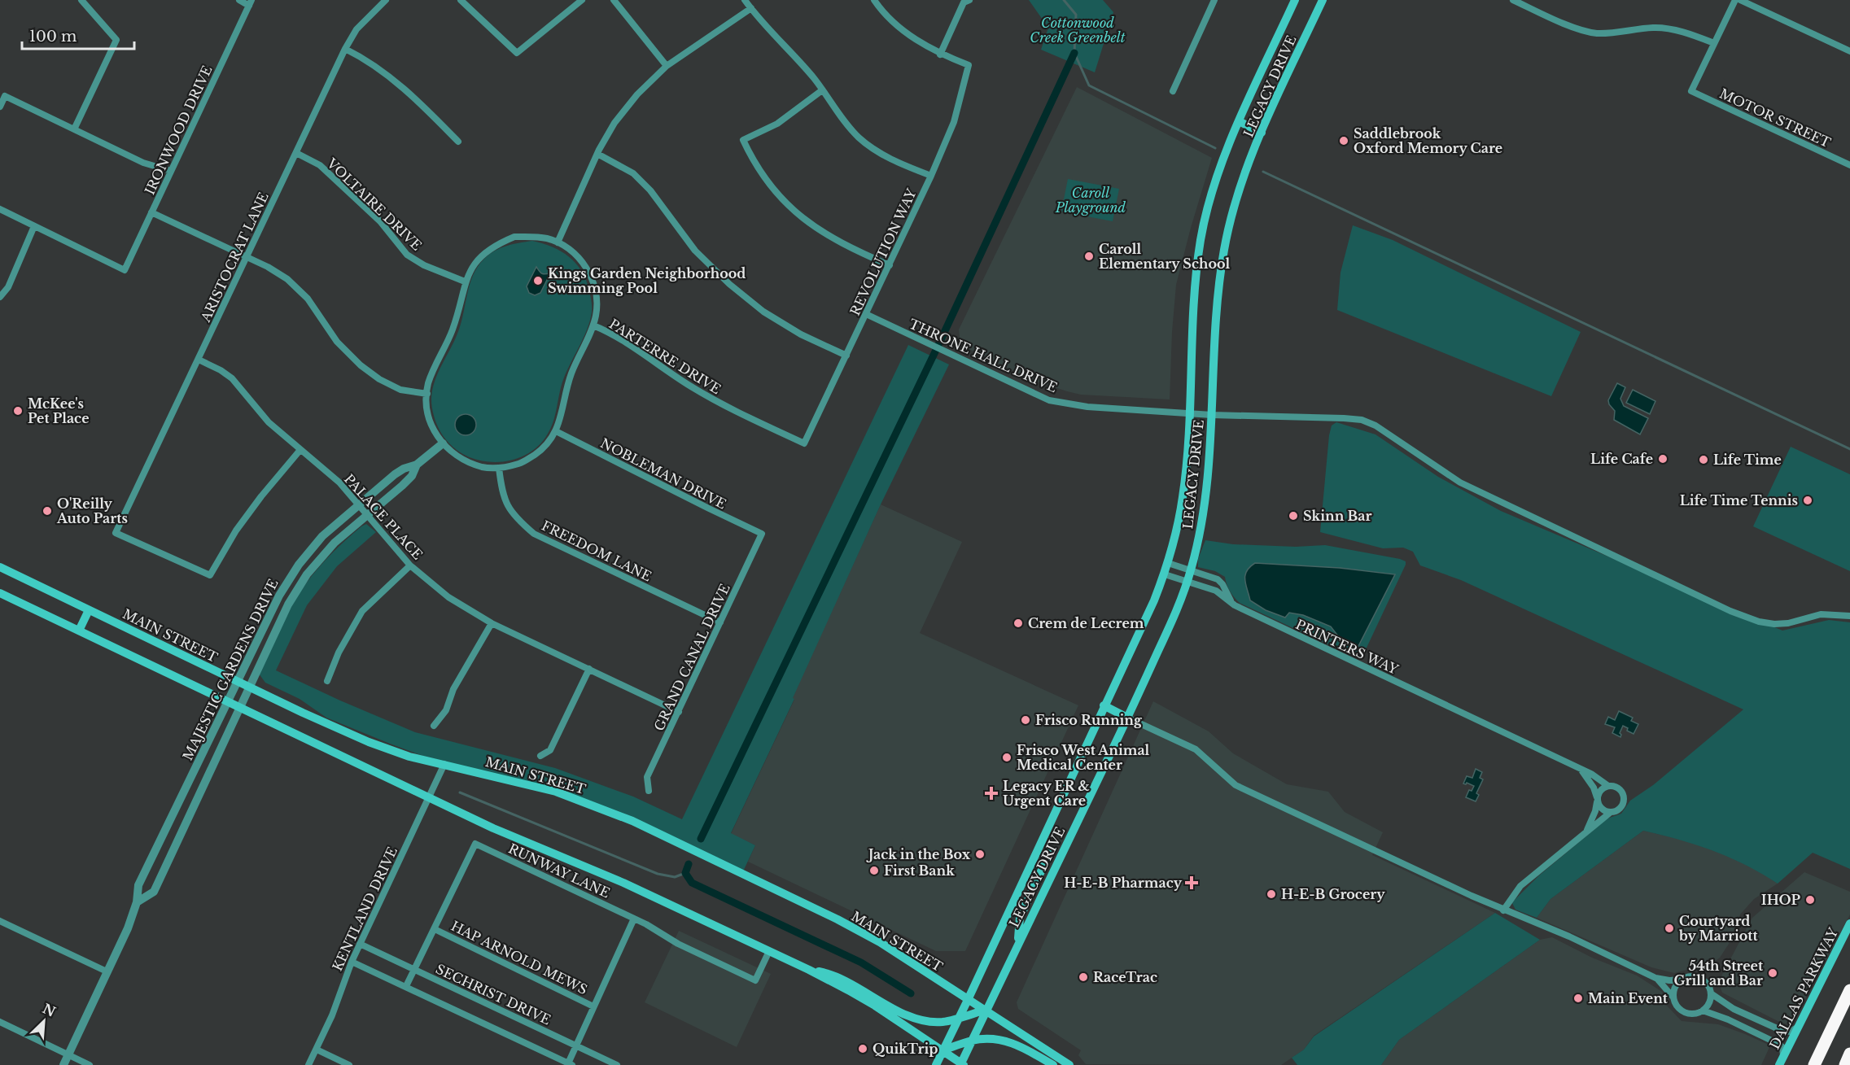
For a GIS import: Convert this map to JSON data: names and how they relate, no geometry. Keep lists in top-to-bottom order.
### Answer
{
  "streets": {
    "main road": ["LEGACY DRIVE", "MAIN STREET", "DALLAS PARKWAY"],
    "street": [
      "MOTOR STREET",
      "IRONWOOD DRIVE",
      "VOLTAIRE DRIVE",
      "REVOLUTION WAY",
      "ARISTOCRAT LANE",
      "THRONE HALL DRIVE",
      "PARTERRE DRIVE",
      "NOBLEMAN DRIVE",
      "PALACE PLACE",
      "FREEDOM LANE",
      "PRINTERS WAY",
      "GRAND CANAL DRIVE",
      "MAJESTIC GARDENS DRIVE",
      "RUNWAY LANE",
      "KENTLAND DRIVE",
      "HAP ARNOLD MEWS",
      "SECHRIST DRIVE"
    ]
  },
  "crossings": [
    ["LEGACY DRIVE", "THRONE HALL DRIVE"],
    ["LEGACY DRIVE", "MAIN STREET"],
    ["LEGACY DRIVE", "PRINTERS WAY"],
    ["VOLTAIRE DRIVE", "ARISTOCRAT LANE"],
    ["REVOLUTION WAY", "THRONE HALL DRIVE"],
    ["REVOLUTION WAY", "PARTERRE DRIVE"],
    ["ARISTOCRAT LANE", "PALACE PLACE"],
    ["NOBLEMAN DRIVE", "GRAND CANAL DRIVE"],
    ["PALACE PLACE", "GRAND CANAL DRIVE"],
    ["PALACE PLACE", "MAJESTIC GARDENS DRIVE"],
    ["FREEDOM LANE", "GRAND CANAL DRIVE"],
    ["MAIN STREET", "MAJESTIC GARDENS DRIVE"],
    ["MAIN STREET", "KENTLAND DRIVE"],
    ["RUNWAY LANE", "HAP ARNOLD MEWS"],
    ["KENTLAND DRIVE", "SECHRIST DRIVE"]
  ],
  "parks": ["Cottonwood Creek Greenbelt", "Caroll Playground"],
  "places": {
    "other": [
      "Saddlebrook Oxford Memory Care",
      "Caroll Elementary School",
      "Kings Garden Neighborhood Swimming Pool",
      "McKee's Pet Place",
      "Life Cafe",
      "Life Time",
      "Life Time Tennis",
      "O'Reilly Auto Parts",
      "Skinn Bar",
      "Crem de Lecrem",
      "Frisco Running",
      "Frisco West Animal Medical Center",
      "Jack in the Box",
      "First Bank",
      "H-E-B Grocery",
      "IHOP",
      "Courtyard by Marriott",
      "54th Street Grill and Bar",
      "RaceTrac",
      "Main Event",
      "QuikTrip"
    ],
    "health": ["Legacy ER & Urgent Care", "H-E-B Pharmacy"]
  },
  "scale_bar": "100 m",
  "north": "top right"
}
